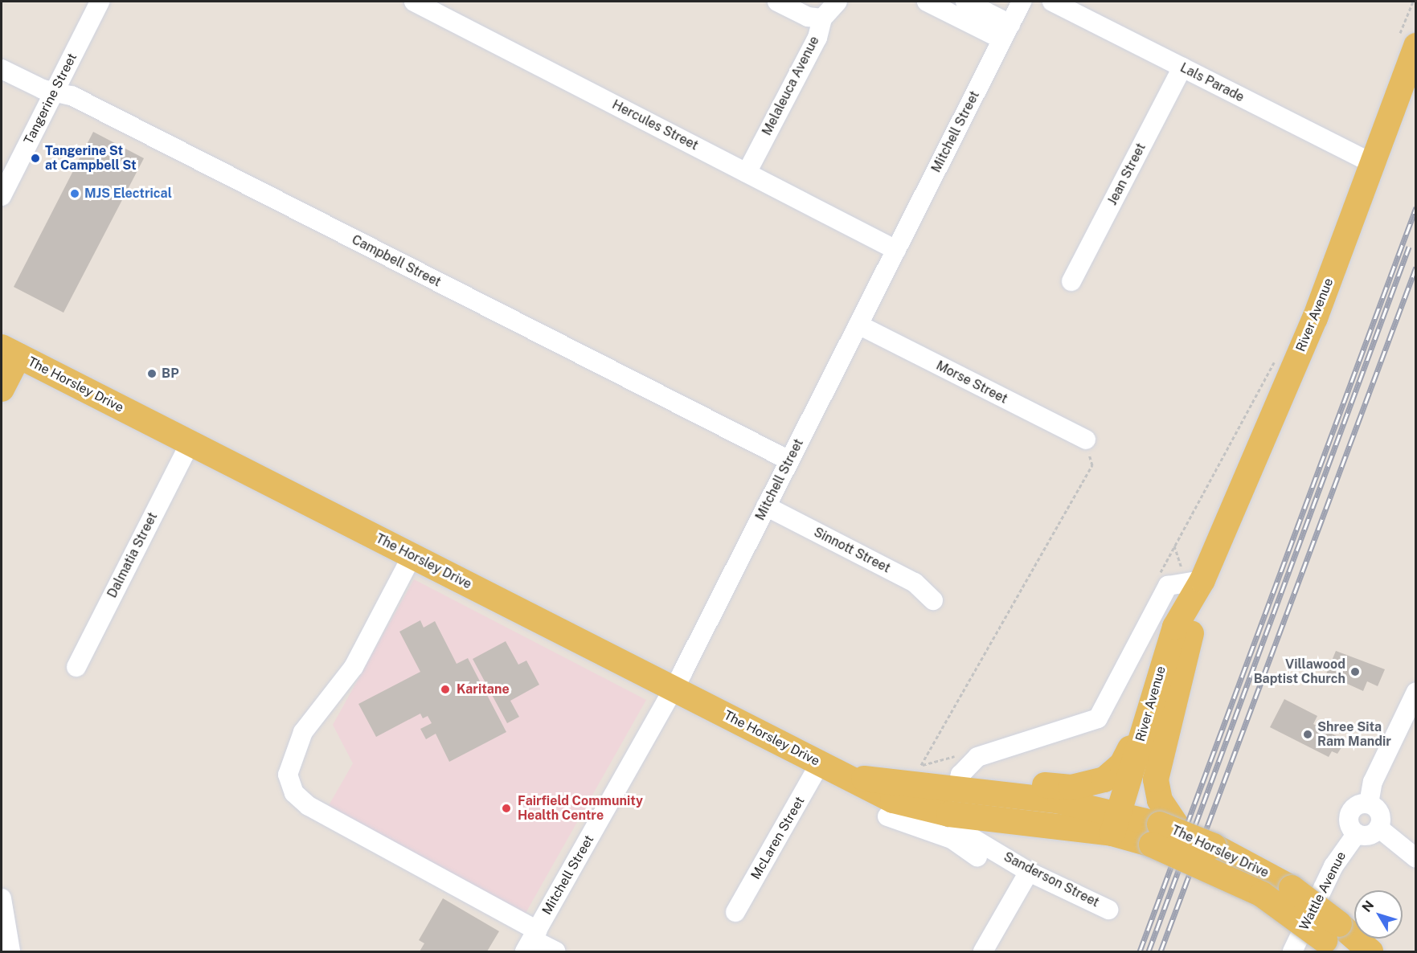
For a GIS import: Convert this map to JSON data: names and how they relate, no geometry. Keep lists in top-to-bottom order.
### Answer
{
  "streets": {
    "main road": ["River Avenue", "The Horsley Drive"],
    "street": [
      "Lals Parade",
      "Melaleuca Avenue",
      "Tangerine Street",
      "Hercules Street",
      "Mitchell Street",
      "Jean Street",
      "Campbell Street",
      "Morse Street",
      "Sinnott Street",
      "Dalmatia Street",
      "McLaren Street",
      "Sanderson Street",
      "Wattle Avenue"
    ]
  },
  "crossings": [
    ["Lals Parade", "Jean Street"],
    ["Lals Parade", "River Avenue"],
    ["Melaleuca Avenue", "Hercules Street"],
    ["Tangerine Street", "Campbell Street"],
    ["Hercules Street", "Mitchell Street"],
    ["Mitchell Street", "Campbell Street"],
    ["Mitchell Street", "Morse Street"],
    ["Mitchell Street", "The Horsley Drive"],
    ["Mitchell Street", "Sinnott Street"],
    ["River Avenue", "The Horsley Drive"],
    ["The Horsley Drive", "Dalmatia Street"],
    ["The Horsley Drive", "McLaren Street"],
    ["The Horsley Drive", "Sanderson Street"]
  ],
  "places": [
    "Tangerine St at Campbell St",
    "MJS Electrical",
    "BP",
    "Villawood Baptist Church",
    "Karitane",
    "Shree Sita Ram Mandir",
    "Fairfield Community Health Centre"
  ],
  "north": "top left"
}
